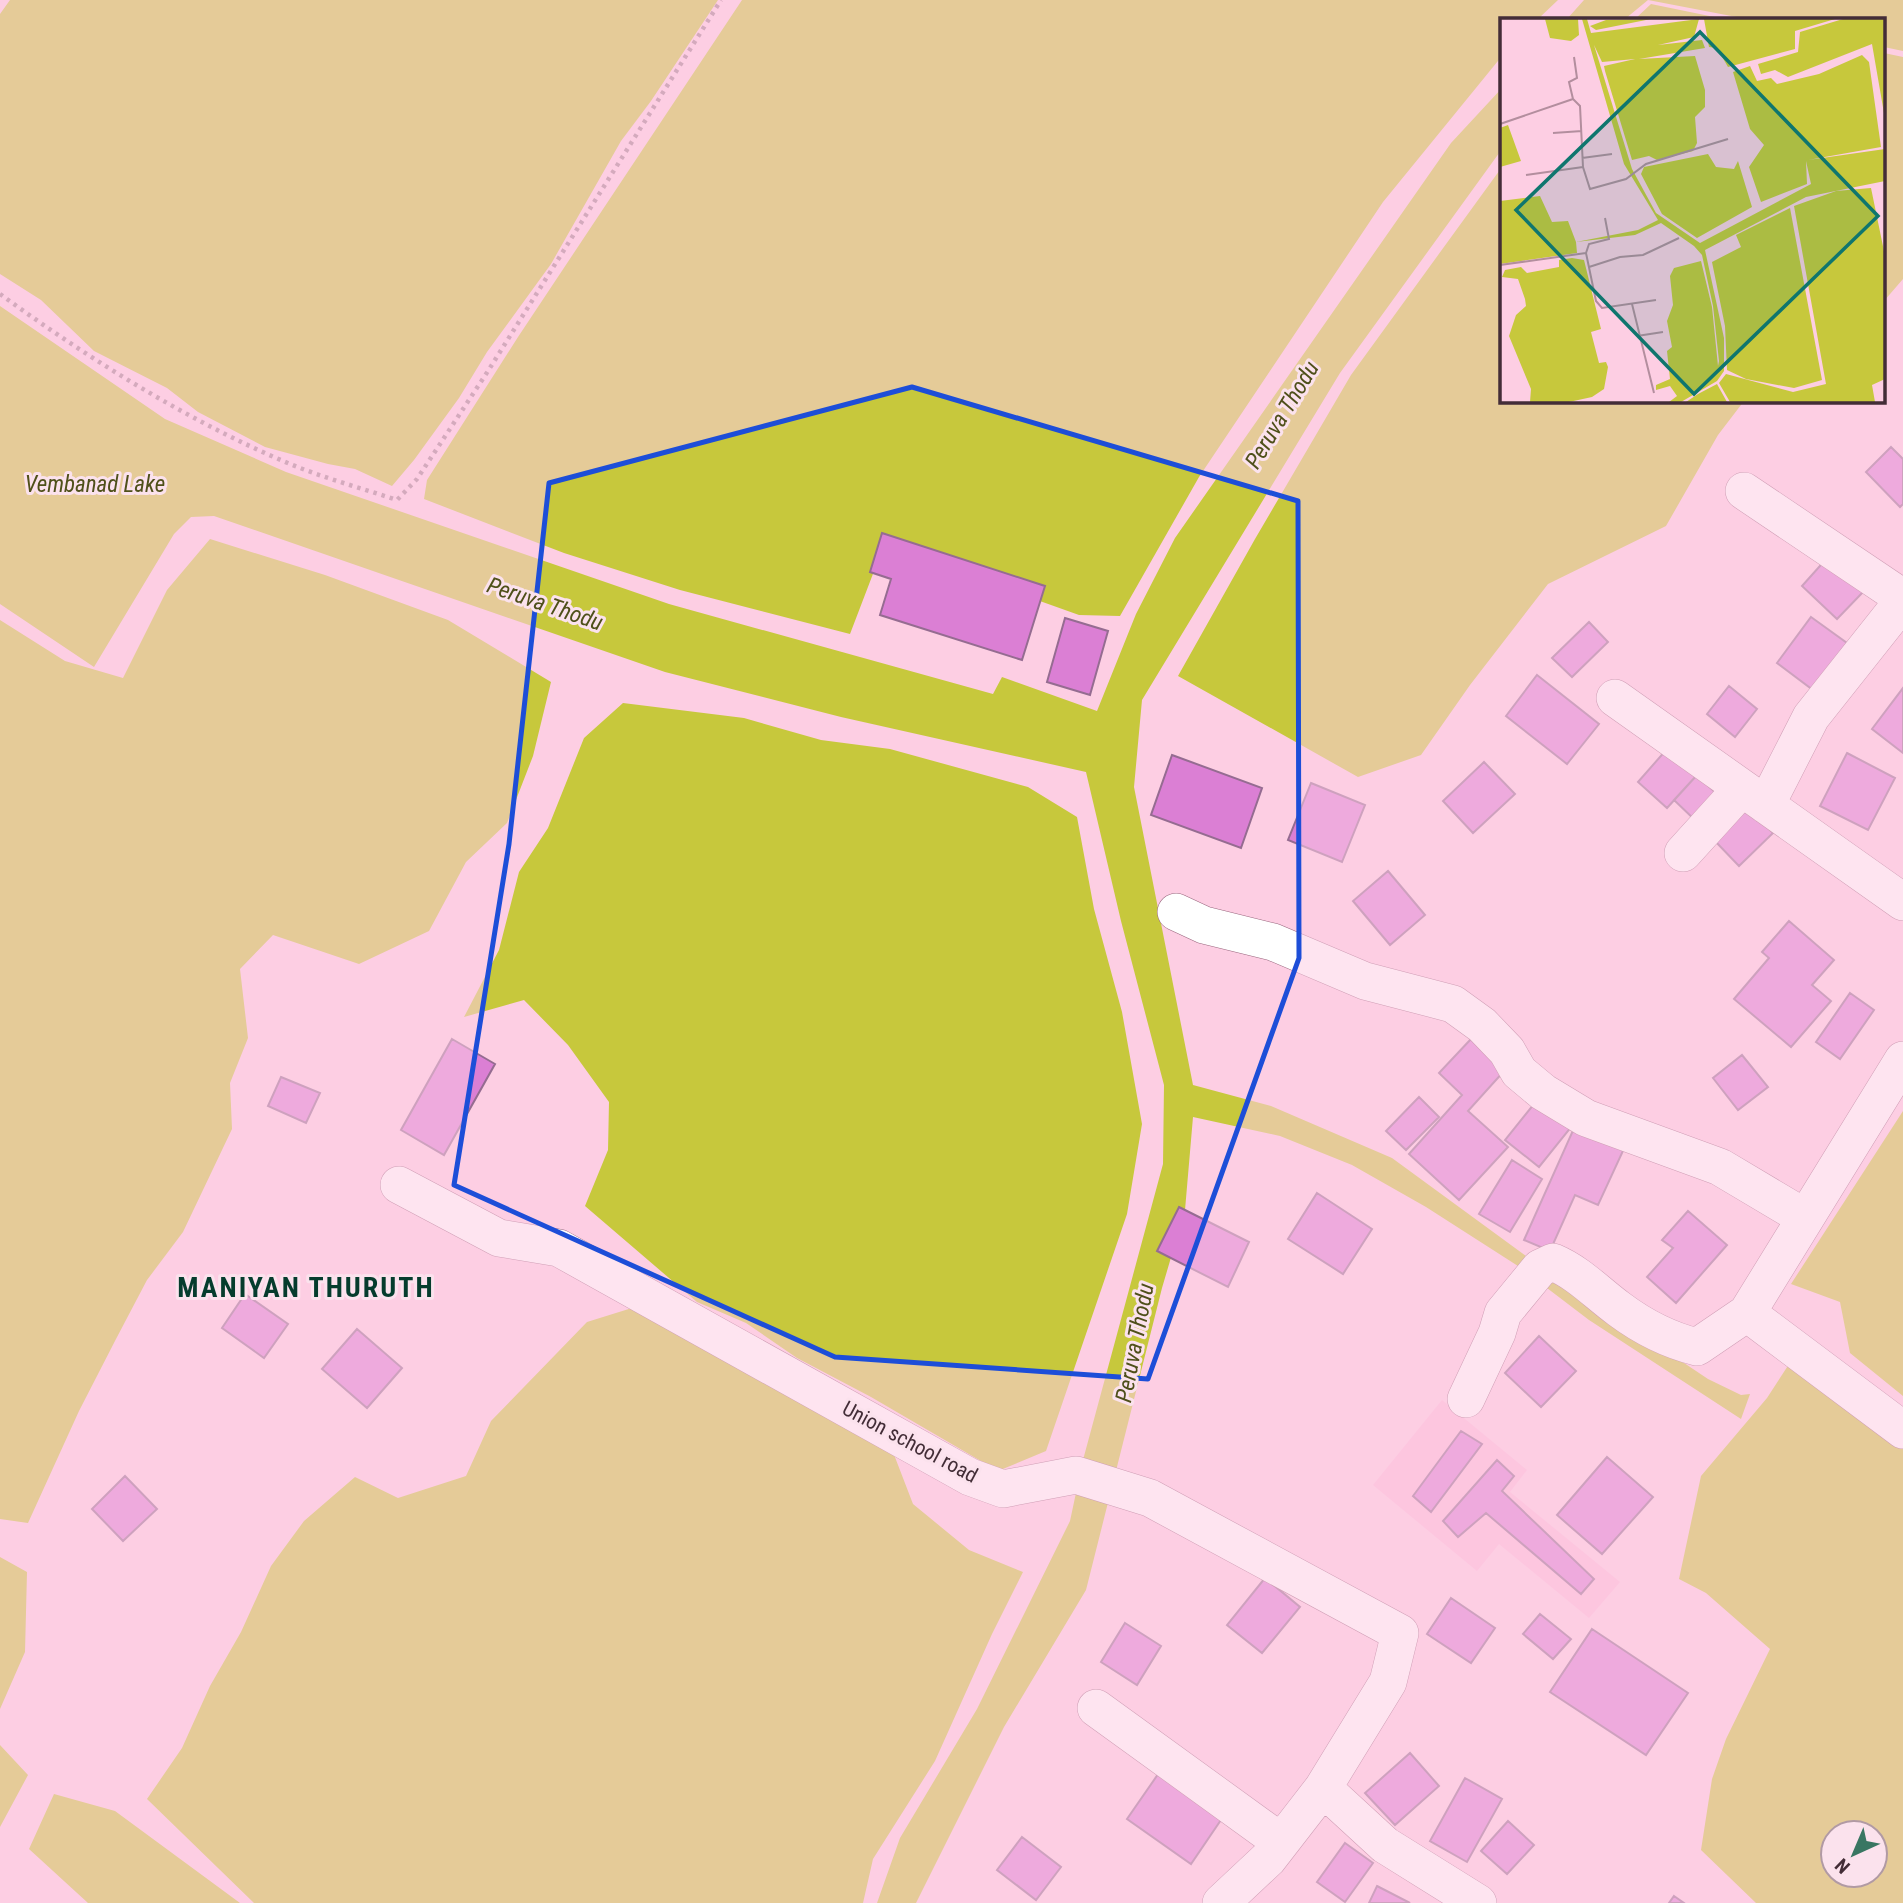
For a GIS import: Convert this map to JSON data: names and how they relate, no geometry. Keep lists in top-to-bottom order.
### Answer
{
  "streets": {
    "street": ["Union school road"]
  },
  "districts": ["MANIYAN THURUTH"],
  "water": ["Peruva Thodu", "Vembanad Lake"],
  "north": "bottom left"
}
